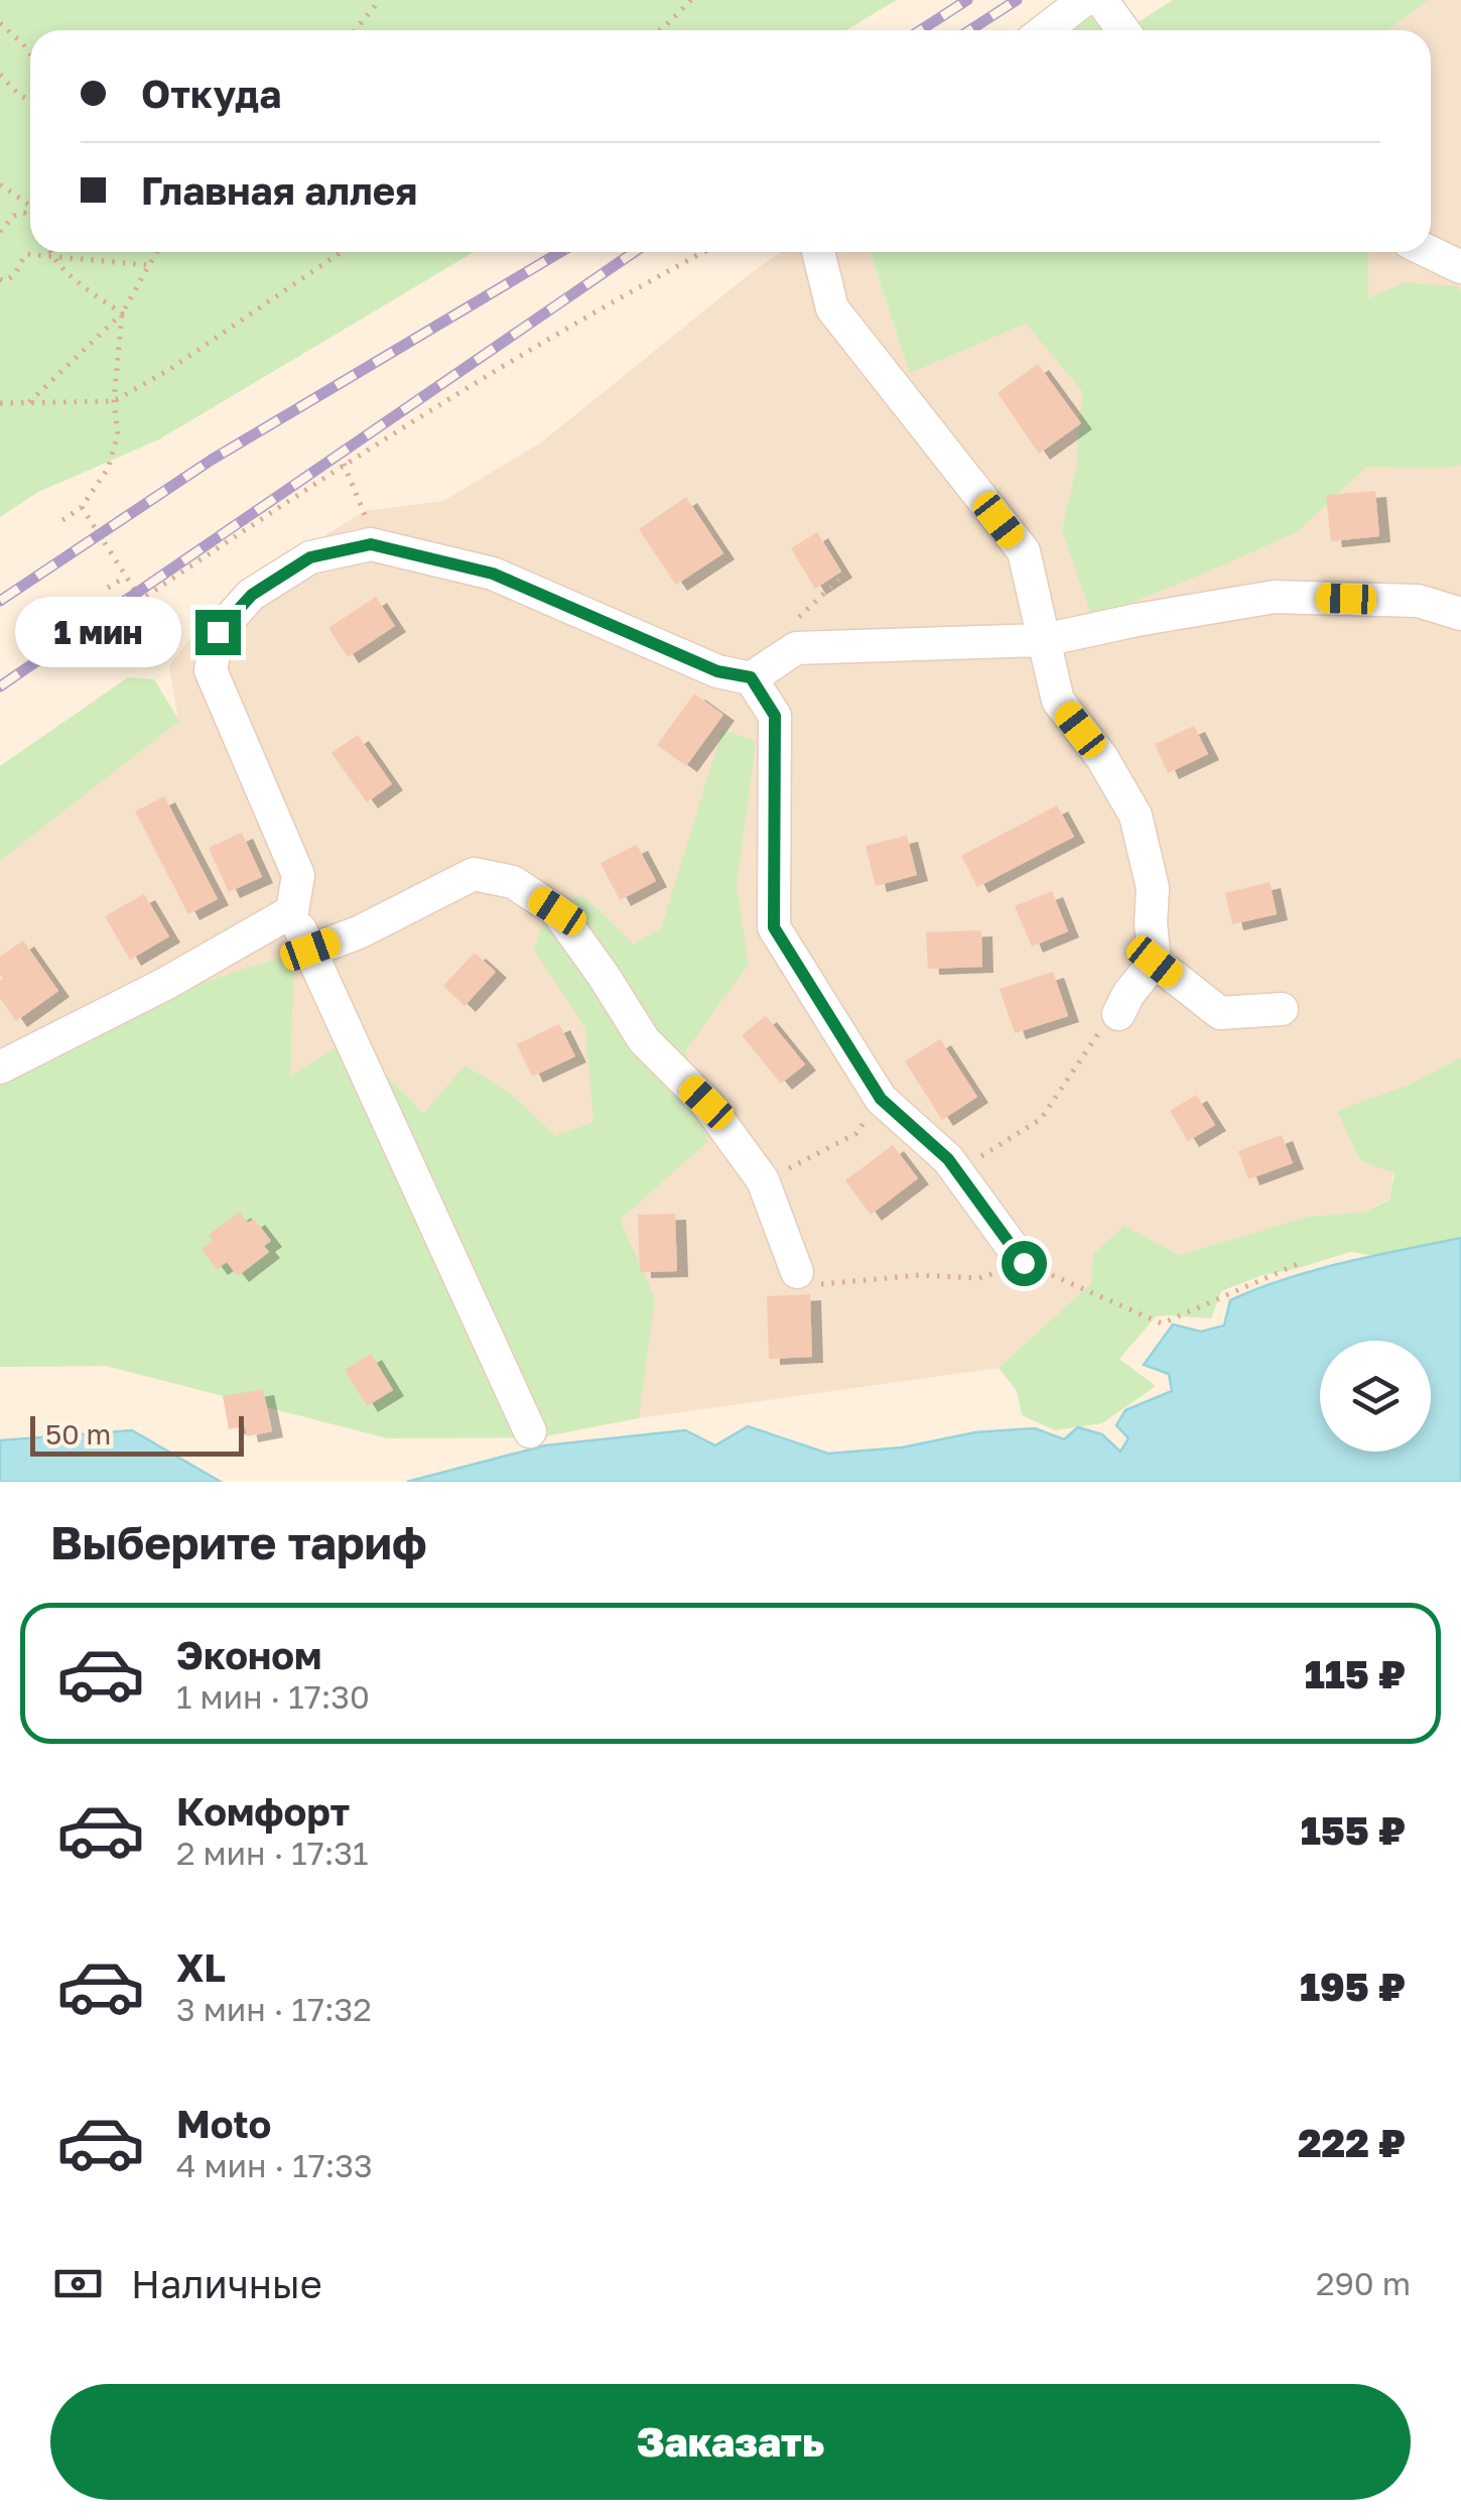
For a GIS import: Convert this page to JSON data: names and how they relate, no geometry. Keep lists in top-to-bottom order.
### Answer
{
  "scale_bar": "50 m",
  "page": {
    "banner": ["Откуда", "Главная аллея"],
    "bubble": "1 мин",
    "scale": "50 m",
    "heading": "Выберите тариф",
    "list": [
      {
        "name": "Эконом",
        "note": "1 мин · 17:30",
        "value": "115 ₽"
      },
      {
        "name": "Комфорт",
        "note": "2 мин · 17:31",
        "value": "155 ₽"
      },
      {
        "name": "XL",
        "note": "3 мин · 17:32",
        "value": "195 ₽"
      },
      {
        "name": "Moto",
        "note": "4 мин · 17:33",
        "value": "222 ₽"
      }
    ],
    "pay": ["Наличные", "290 m"],
    "buttons": "Заказать"
  }
}
